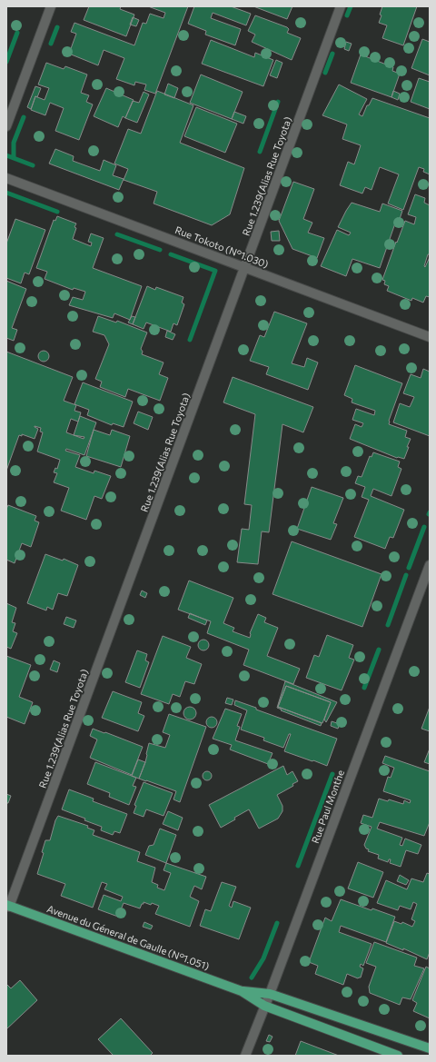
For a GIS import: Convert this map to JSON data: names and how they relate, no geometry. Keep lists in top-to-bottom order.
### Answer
{
  "streets": {
    "main road": ["Avenue du Géneral de Gaulle (N°1.051)"],
    "street": ["Rue 1.239(Alias Rue Toyota)", "Rue Tokoto (N°1.030)", "Rue Paul Monthe"]
  },
  "crossings": [
    ["Rue 1.239(Alias Rue Toyota)", "Rue Tokoto (N°1.030)"],
    ["Rue 1.239(Alias Rue Toyota)", "Avenue du Géneral de Gaulle (N°1.051)"],
    ["Rue Paul Monthe", "Avenue du Géneral de Gaulle (N°1.051)"]
  ]
}
